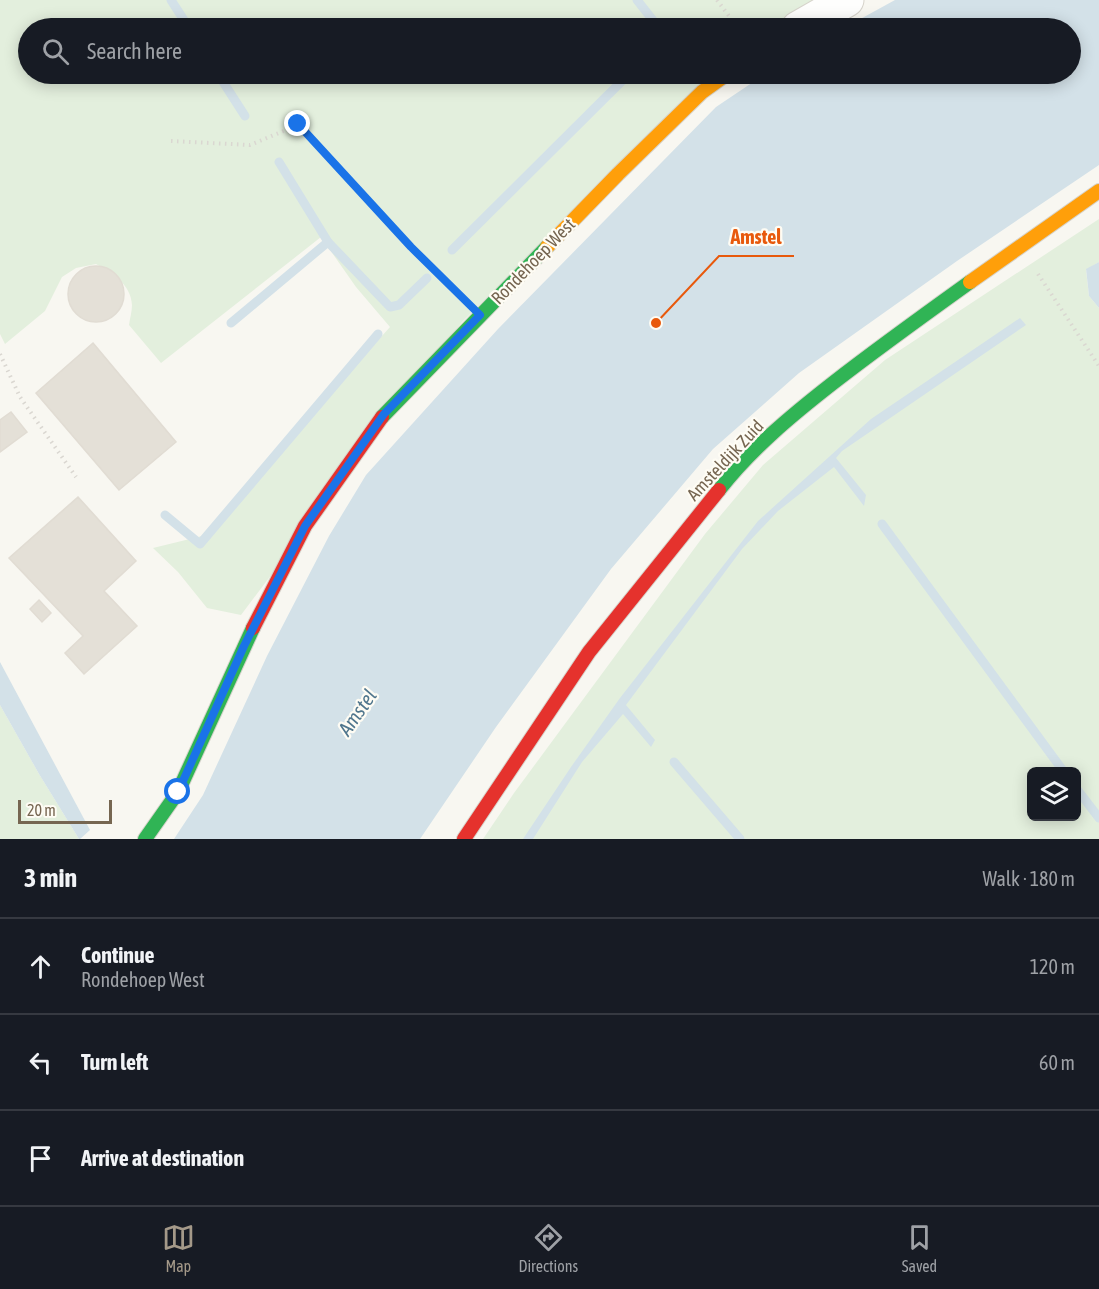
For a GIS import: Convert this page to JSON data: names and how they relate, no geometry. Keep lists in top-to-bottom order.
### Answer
{
  "streets": {
    "street": ["Rondehoep West", "Amsteldijk Zuid"]
  },
  "water": ["Amstel"],
  "places": ["Amstel"],
  "scale_bar": "20 m",
  "page": {
    "search": "Search here",
    "scale": "20 m",
    "heading": ["3 min", "Walk · 180 m"],
    "list": [
      ["Continue", "Rondehoep West", "120 m"],
      ["Turn left", "60 m"],
      "Arrive at destination"
    ],
    "nav": ["Map", "Directions", "Saved"]
  }
}
